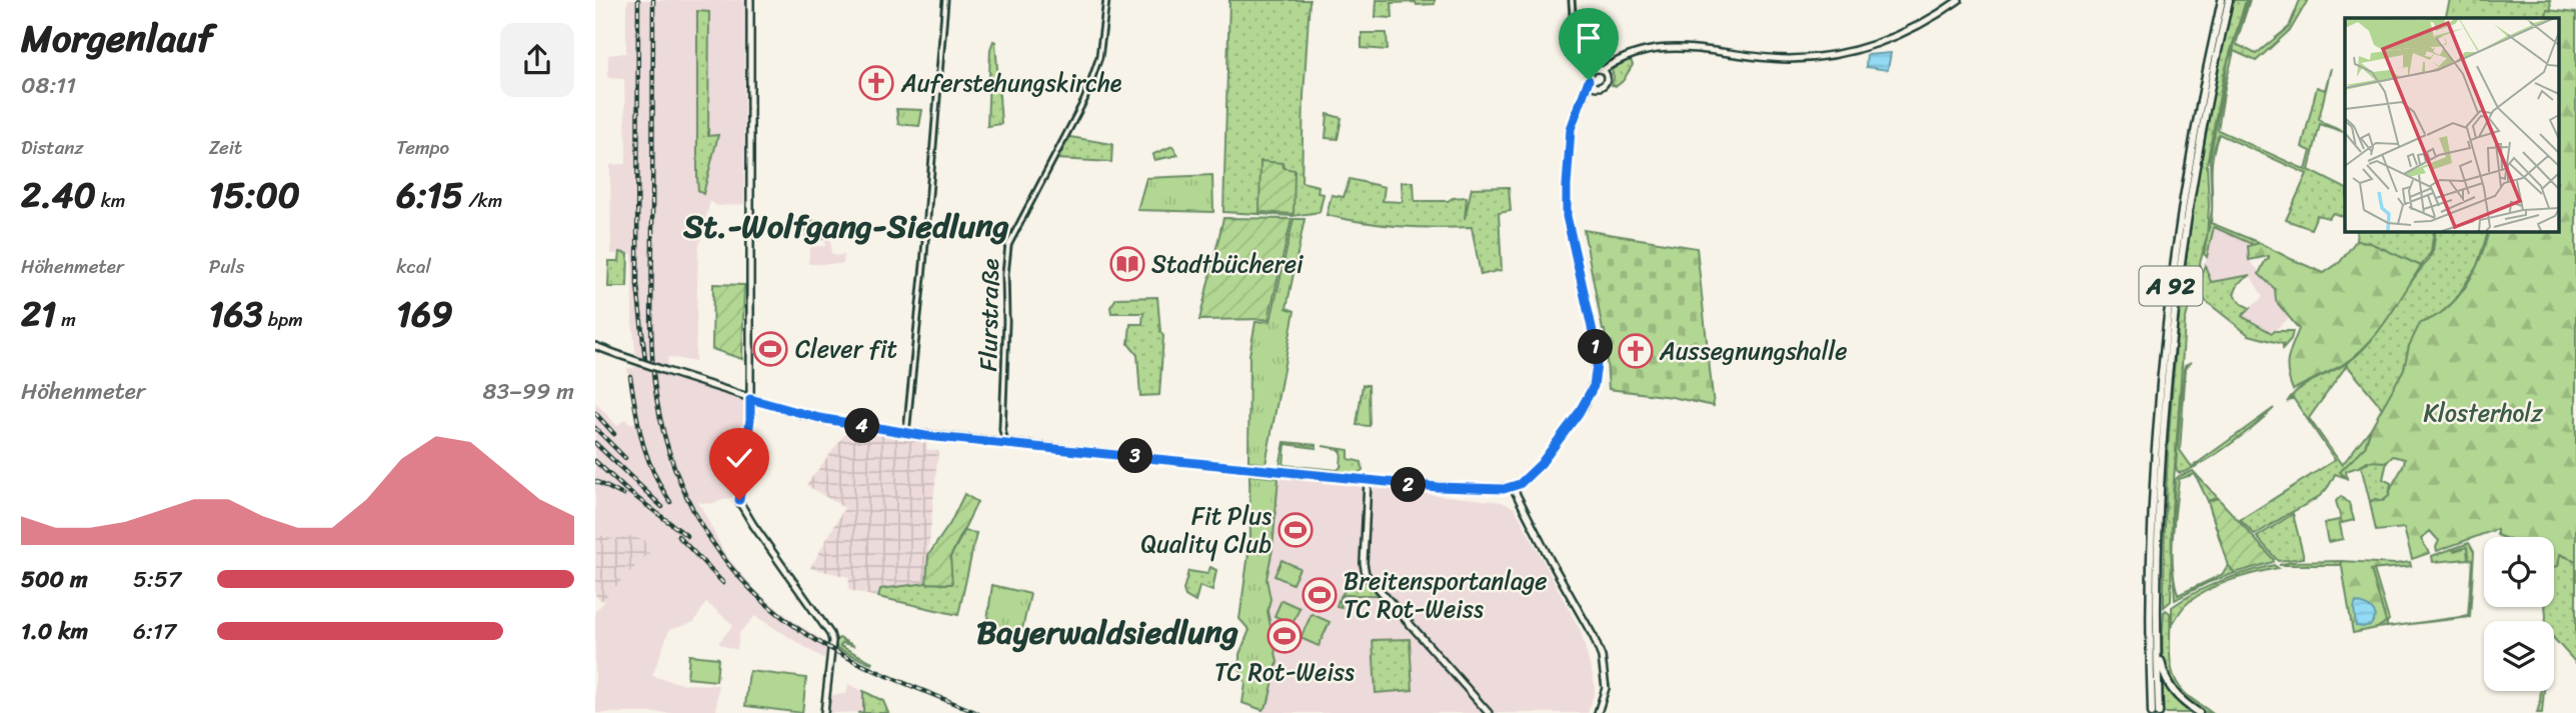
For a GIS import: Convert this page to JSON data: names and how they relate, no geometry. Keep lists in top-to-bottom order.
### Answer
{
  "streets": {
    "highway": ["A 92"],
    "street": ["Flurstraße"]
  },
  "districts": ["St.-Wolfgang-Siedlung", "Bayerwaldsiedlung"],
  "parks": ["Klosterholz"],
  "places": {
    "church": ["Auferstehungskirche", "Aussegnungshalle"],
    "library": ["Stadtbücherei"],
    "sports": [
      "Clever fit",
      "Fit Plus Quality Club",
      "Breitensportanlage TC Rot-Weiss",
      "TC Rot-Weiss"
    ]
  },
  "page": {
    "heading": ["Morgenlauf", "08:11"],
    "stats": [
      ["Distanz", "2.40 km"],
      ["Zeit", "15:00"],
      ["Tempo", "6:15 /km"],
      ["Höhenmeter", "21 m"],
      ["Puls", "163 bpm"],
      ["kcal", "169"]
    ],
    "pins": [
      "1",
      "4",
      "3",
      "2"
    ],
    "chart": ["Höhenmeter", "83–99 m"],
    "list": [
      {
        "name": "500 m",
        "note": "5:57"
      },
      {
        "name": "1.0 km",
        "note": "6:17"
      }
    ]
  }
}
